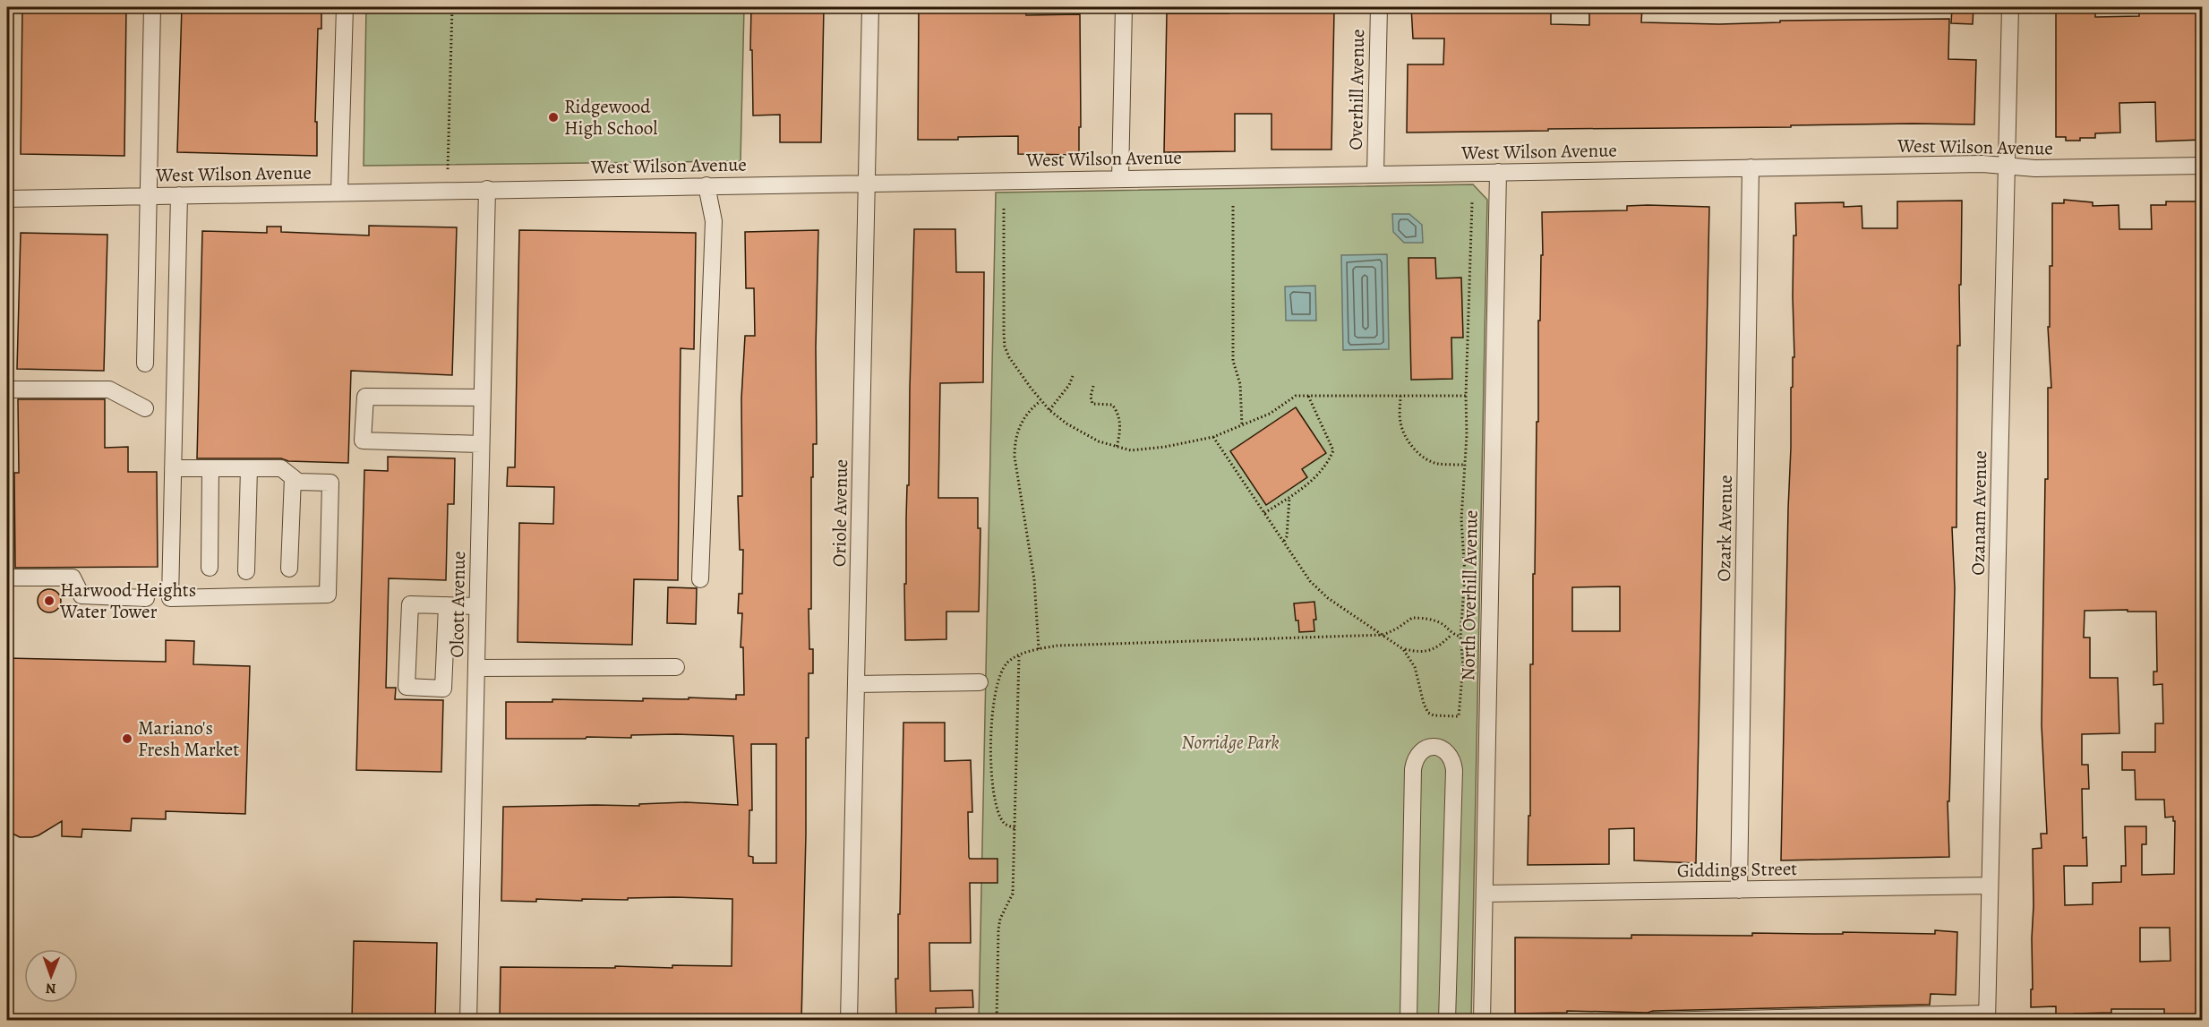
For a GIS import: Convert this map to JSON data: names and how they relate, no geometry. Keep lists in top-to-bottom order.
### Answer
{
  "streets": {
    "street": [
      "Overhill Avenue",
      "West Wilson Avenue",
      "Oriole Avenue",
      "Ozanam Avenue",
      "Ozark Avenue",
      "North Overhill Avenue",
      "Olcott Avenue",
      "Giddings Street"
    ]
  },
  "crossings": [
    ["Overhill Avenue", "West Wilson Avenue"],
    ["West Wilson Avenue", "Oriole Avenue"],
    ["West Wilson Avenue", "Ozanam Avenue"],
    ["West Wilson Avenue", "Ozark Avenue"],
    ["West Wilson Avenue", "North Overhill Avenue"],
    ["West Wilson Avenue", "Olcott Avenue"],
    ["Ozanam Avenue", "Giddings Street"],
    ["Ozark Avenue", "Giddings Street"],
    ["North Overhill Avenue", "Giddings Street"]
  ],
  "parks": ["Norridge Park"],
  "places": ["Ridgewood High School", "Harwood Heights Water Tower", "Mariano's Fresh Market"],
  "north": "bottom"
}
